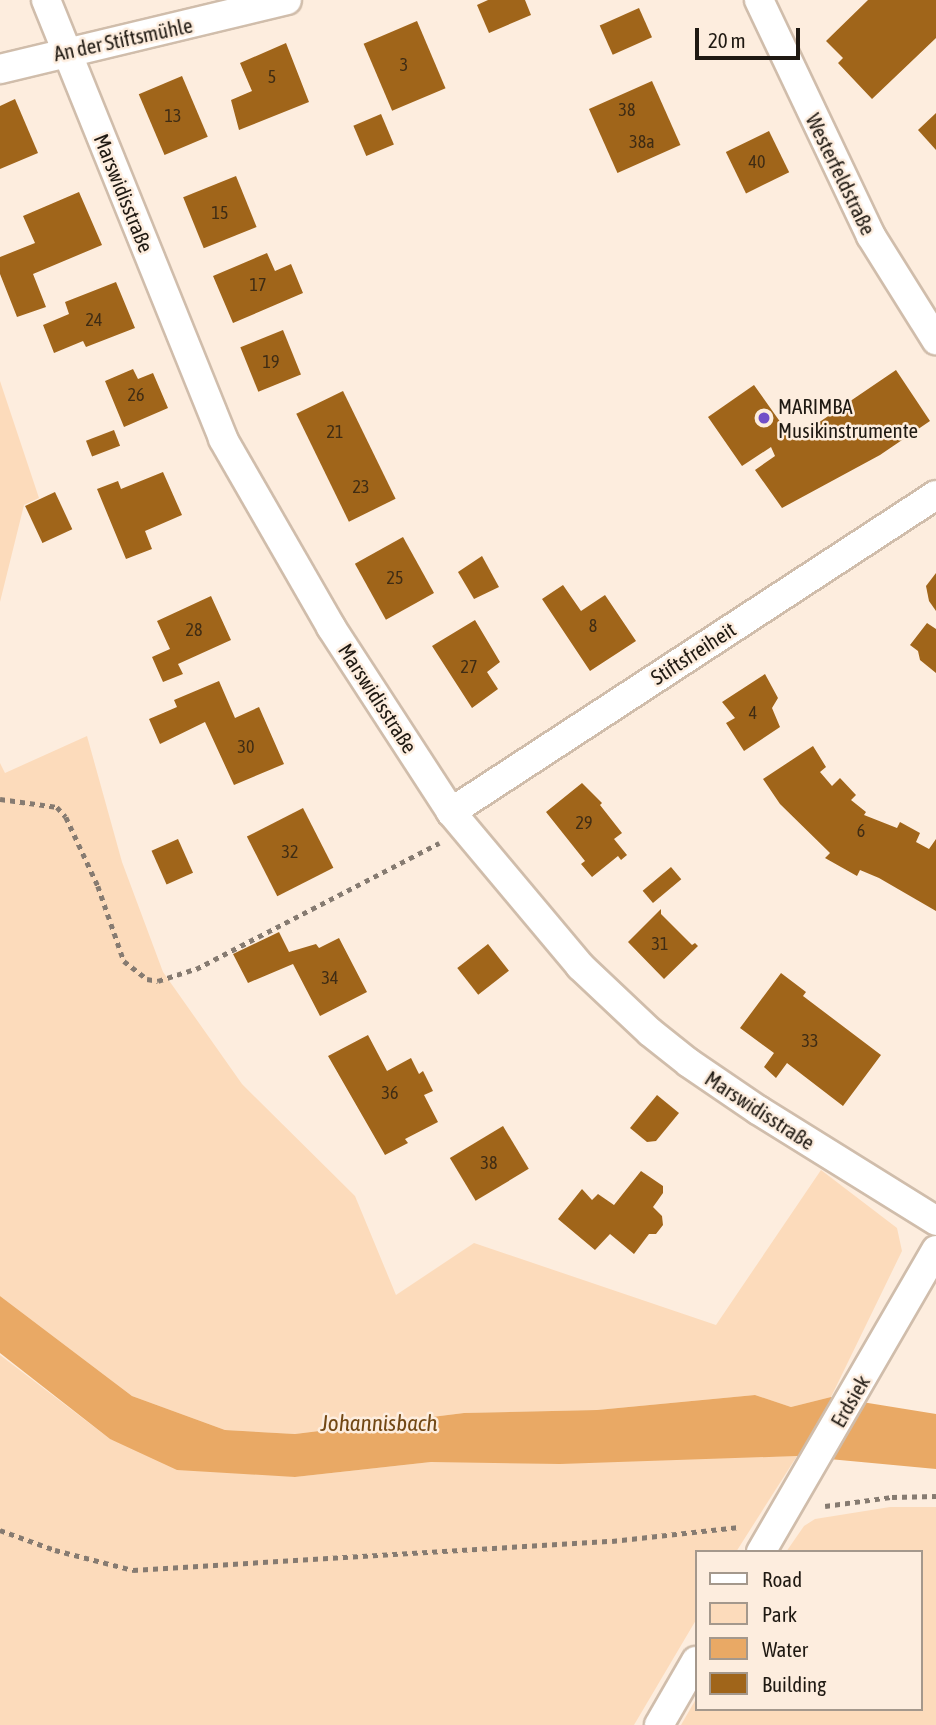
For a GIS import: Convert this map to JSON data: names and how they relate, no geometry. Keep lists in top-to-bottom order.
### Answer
{
  "streets": {
    "street": [
      "An der Stiftsmühle",
      "Westerfeldstraße",
      "Marswidisstraße",
      "Stiftsfreiheit",
      "Erdsiek"
    ]
  },
  "crossings": [
    ["An der Stiftsmühle", "Marswidisstraße"],
    ["Marswidisstraße", "Stiftsfreiheit"]
  ],
  "water": ["Johannisbach"],
  "places": ["MARIMBA Musikinstrumente"],
  "house_numbers": [
    "3",
    "5",
    "38",
    "13",
    "38a",
    "40",
    "15",
    "17",
    "24",
    "19",
    "26",
    "21",
    "23",
    "25",
    "8",
    "28",
    "27",
    "4",
    "30",
    "29",
    "6",
    "32",
    "31",
    "34",
    "33",
    "36",
    "38"
  ],
  "legend": [
    "Road",
    "Park",
    "Water",
    "Building"
  ],
  "scale_bar": "20 m"
}
